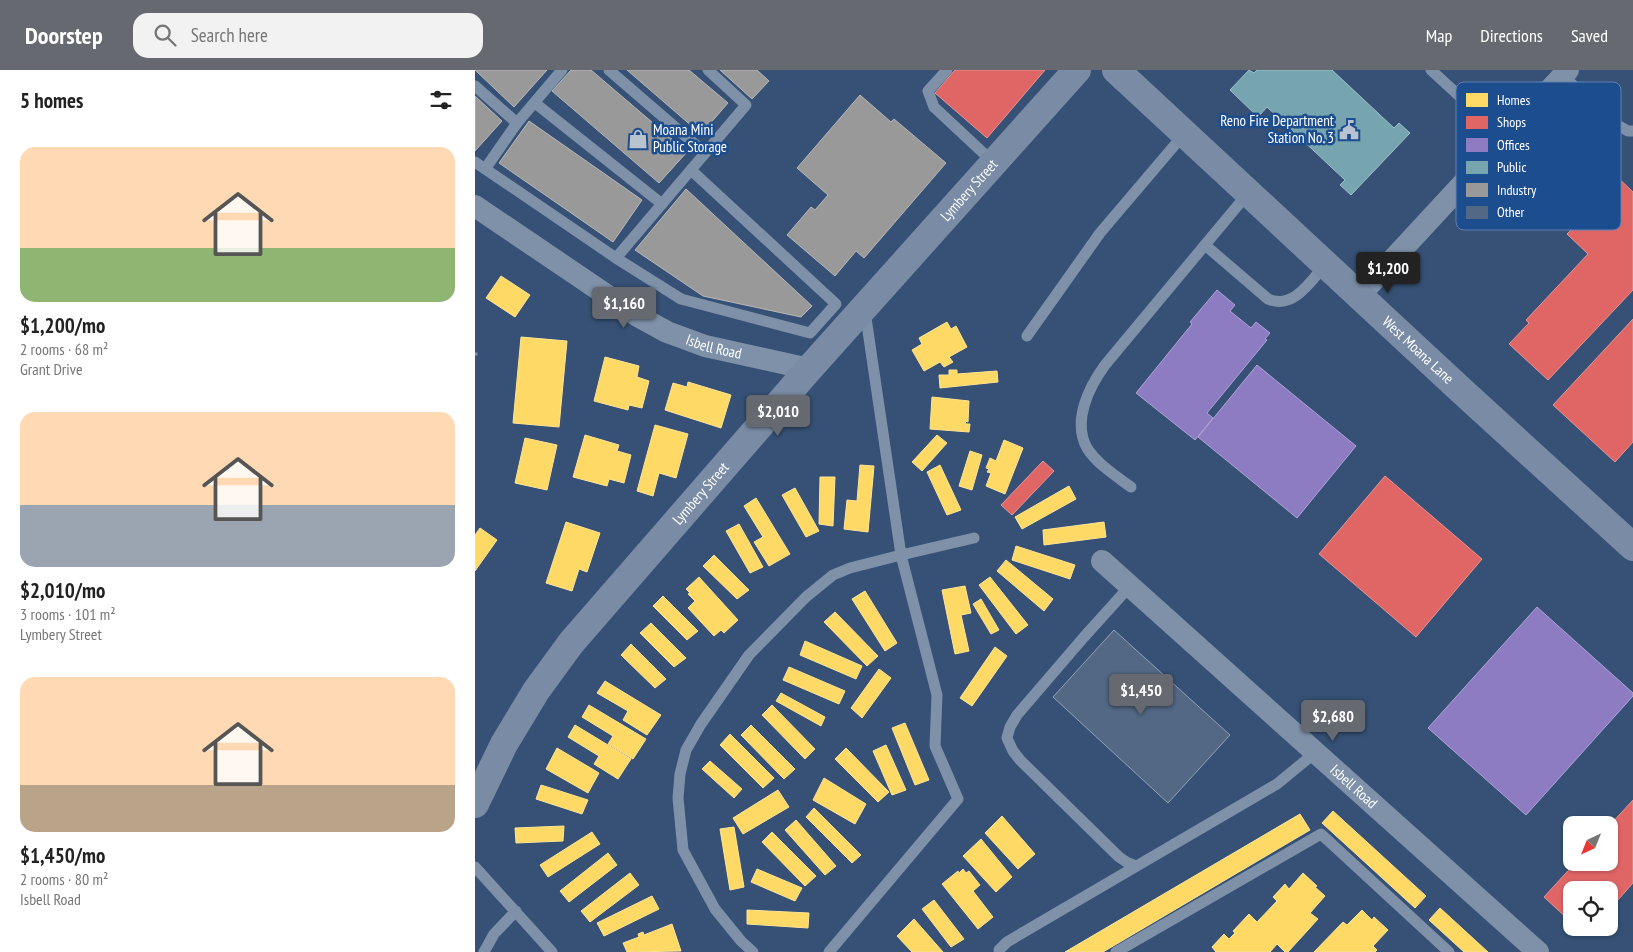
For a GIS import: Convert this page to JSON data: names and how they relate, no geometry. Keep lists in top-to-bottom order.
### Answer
{
  "streets": {
    "street": ["Lymbery Street", "Isbell Road", "West Moana Lane"]
  },
  "crossings": [
    ["Lymbery Street", "Isbell Road"]
  ],
  "places": {
    "public building": ["Reno Fire Department Station No. 3"],
    "shop": ["Moana Mini Public Storage"]
  },
  "legend": [
    "Homes",
    "Shops",
    "Offices",
    "Public",
    "Industry",
    "Other"
  ],
  "north": "bottom left",
  "page": {
    "header": "Doorstep",
    "search": "Search here",
    "nav": ["Map", "Directions", "Saved"],
    "heading": "5 homes",
    "list": [
      {
        "name": "$1,200/mo",
        "note": "2 rooms · 68 m² · Grant Drive"
      },
      {
        "name": "$2,010/mo",
        "note": "3 rooms · 101 m² · Lymbery Street"
      },
      {
        "name": "$1,450/mo",
        "note": "2 rooms · 80 m² · Isbell Road"
      }
    ],
    "price": [
      "$1,200",
      "$1,160",
      "$2,010",
      "$1,450",
      "$2,680"
    ]
  }
}
